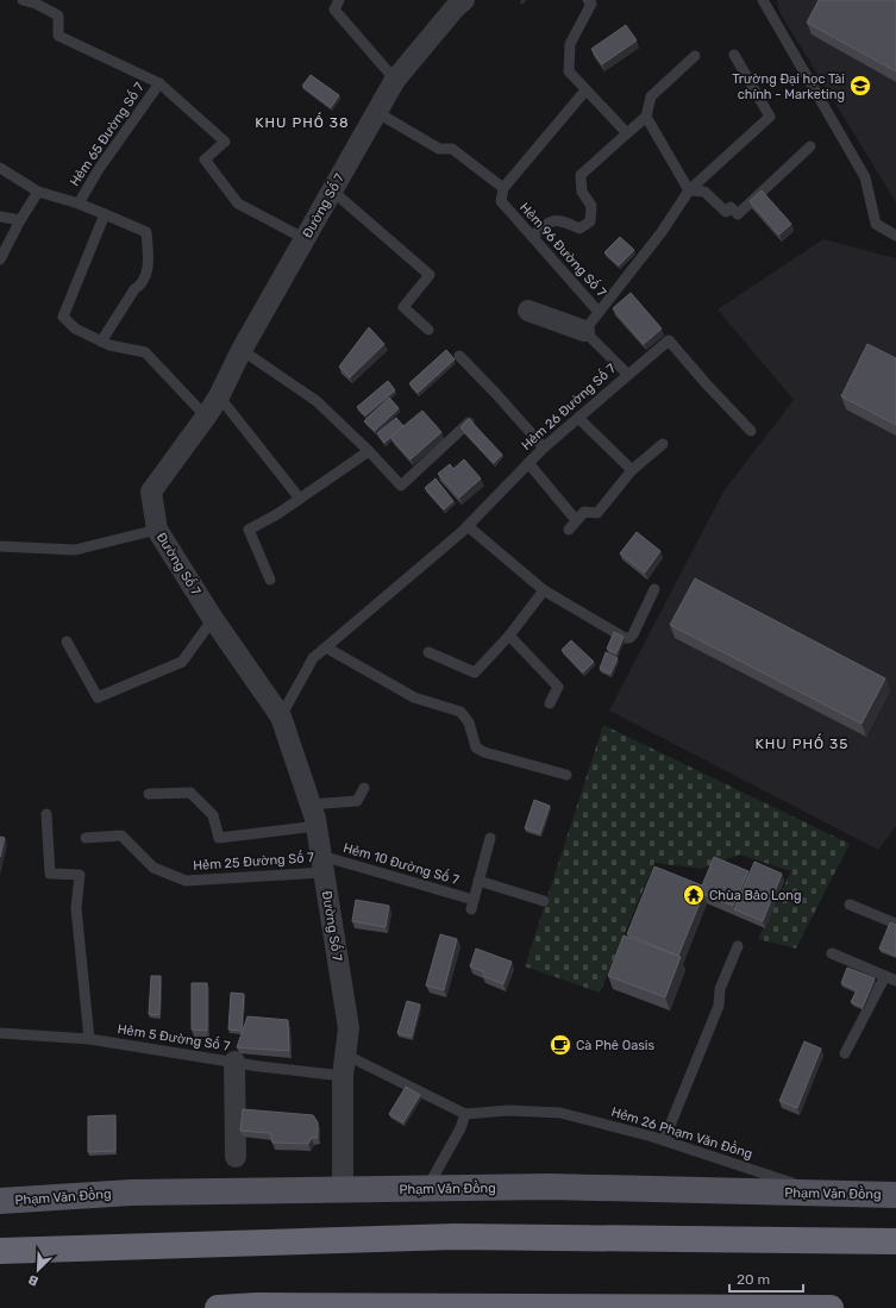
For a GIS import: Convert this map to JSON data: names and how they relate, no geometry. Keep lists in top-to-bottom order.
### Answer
{
  "streets": {
    "main road": ["Phạm Văn Đồng"],
    "street": ["Đường Số 7"],
    "lane": [
      "Hẻm 65 Đường Số 7",
      "Hẻm 96 Đường Số 7",
      "Hẻm 26 Đường Số 7",
      "Hẻm 25 Đường Số 7",
      "Hẻm 10 Đường Số 7",
      "Hẻm 5 Đường Số 7",
      "Hẻm 26 Phạm Văn Đồng"
    ]
  },
  "crossings": [
    ["Đường Số 7", "Hẻm 26 Đường Số 7"],
    ["Đường Số 7", "Hẻm 25 Đường Số 7"],
    ["Đường Số 7", "Hẻm 10 Đường Số 7"],
    ["Đường Số 7", "Hẻm 5 Đường Số 7"],
    ["Đường Số 7", "Phạm Văn Đồng"],
    ["Hẻm 25 Đường Số 7", "Hẻm 10 Đường Số 7"],
    ["Hẻm 26 Phạm Văn Đồng", "Phạm Văn Đồng"]
  ],
  "districts": ["KHU PHỐ 38", "KHU PHỐ 35"],
  "places": {
    "school or university": ["Trường Đại học Tài chính - Marketing"],
    "temple": ["Chùa Bảo Long"],
    "cafe": ["Cà Phê Oasis"]
  },
  "scale_bar": "20 m",
  "north": "bottom left"
}
